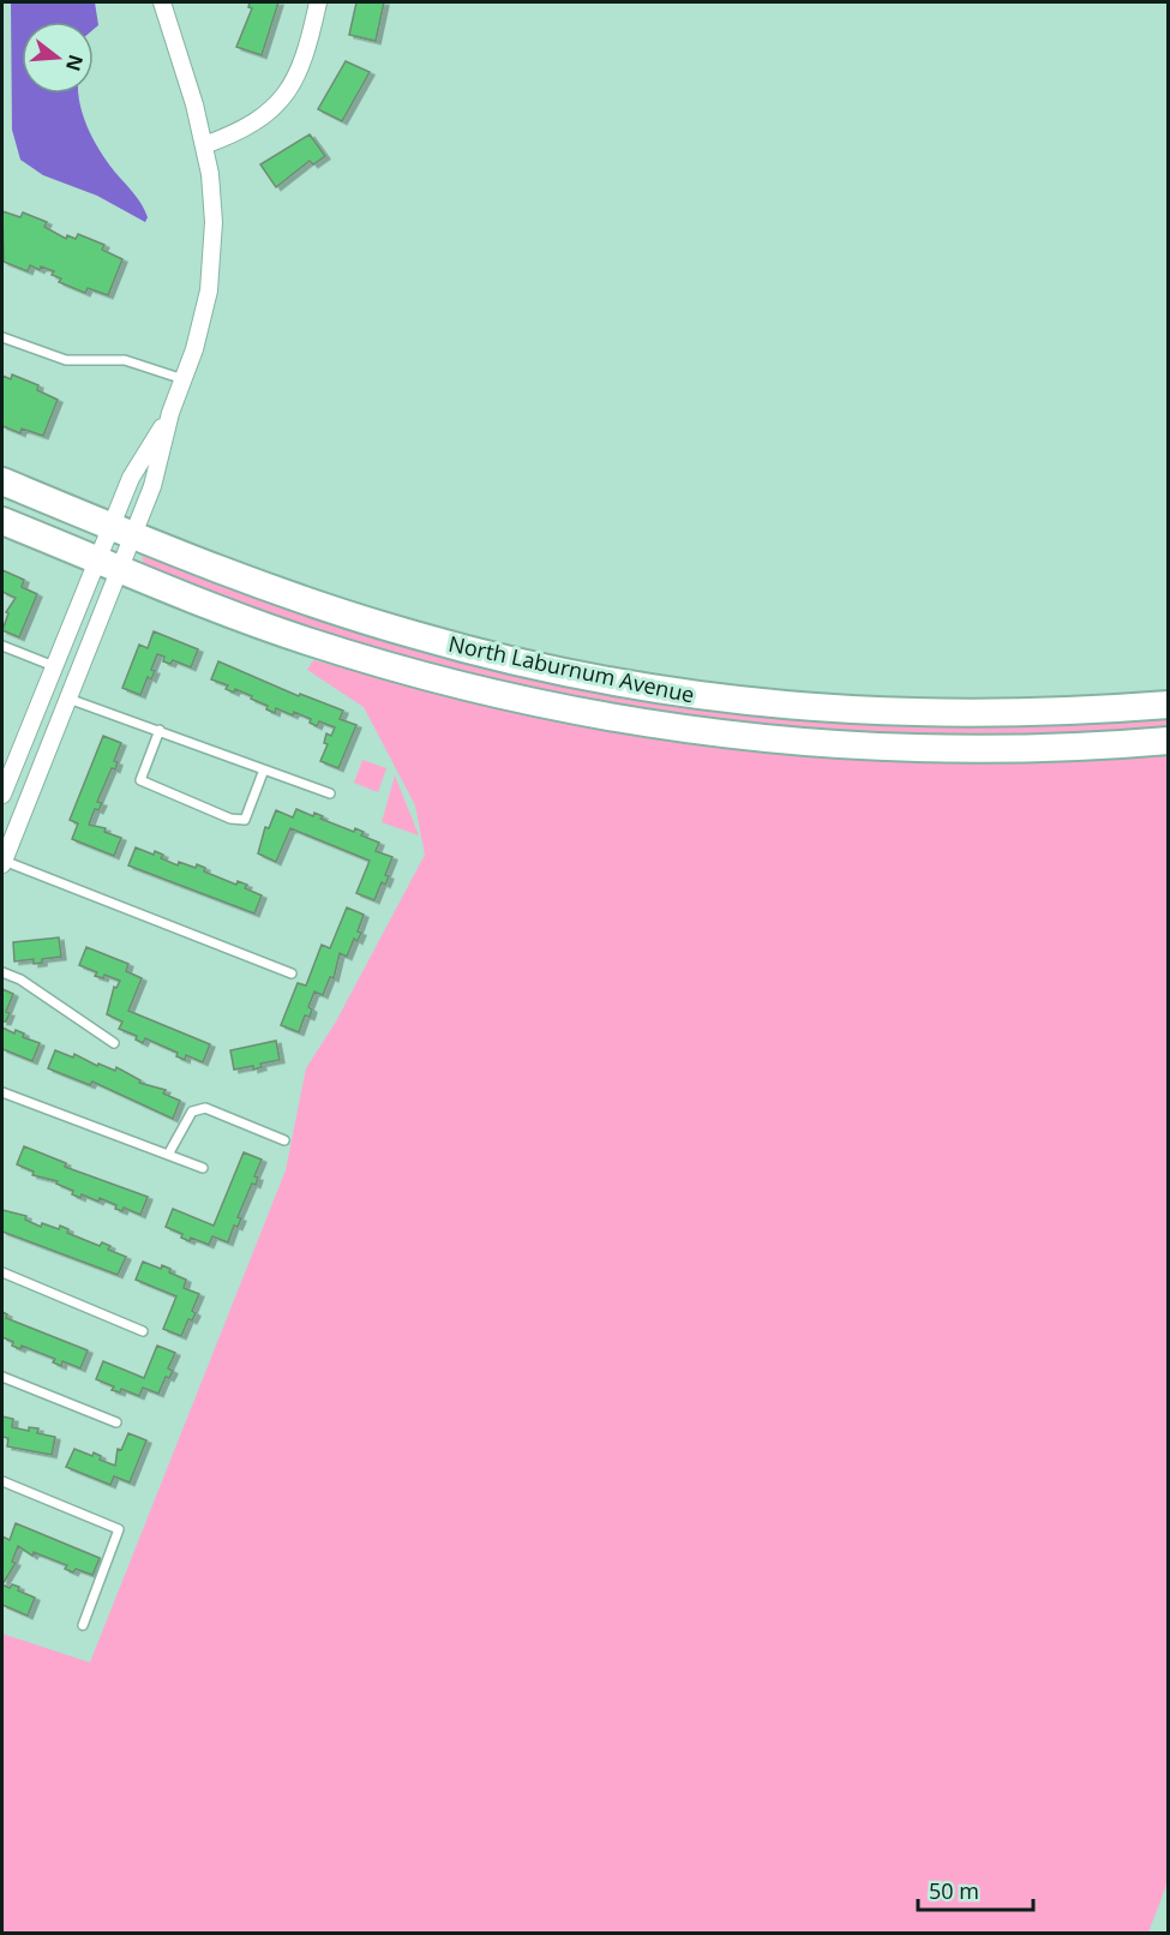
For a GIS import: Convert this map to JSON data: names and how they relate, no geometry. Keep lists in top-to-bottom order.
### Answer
{
  "streets": {
    "main road": ["North Laburnum Avenue"]
  },
  "scale_bar": "50 m",
  "north": "right"
}
